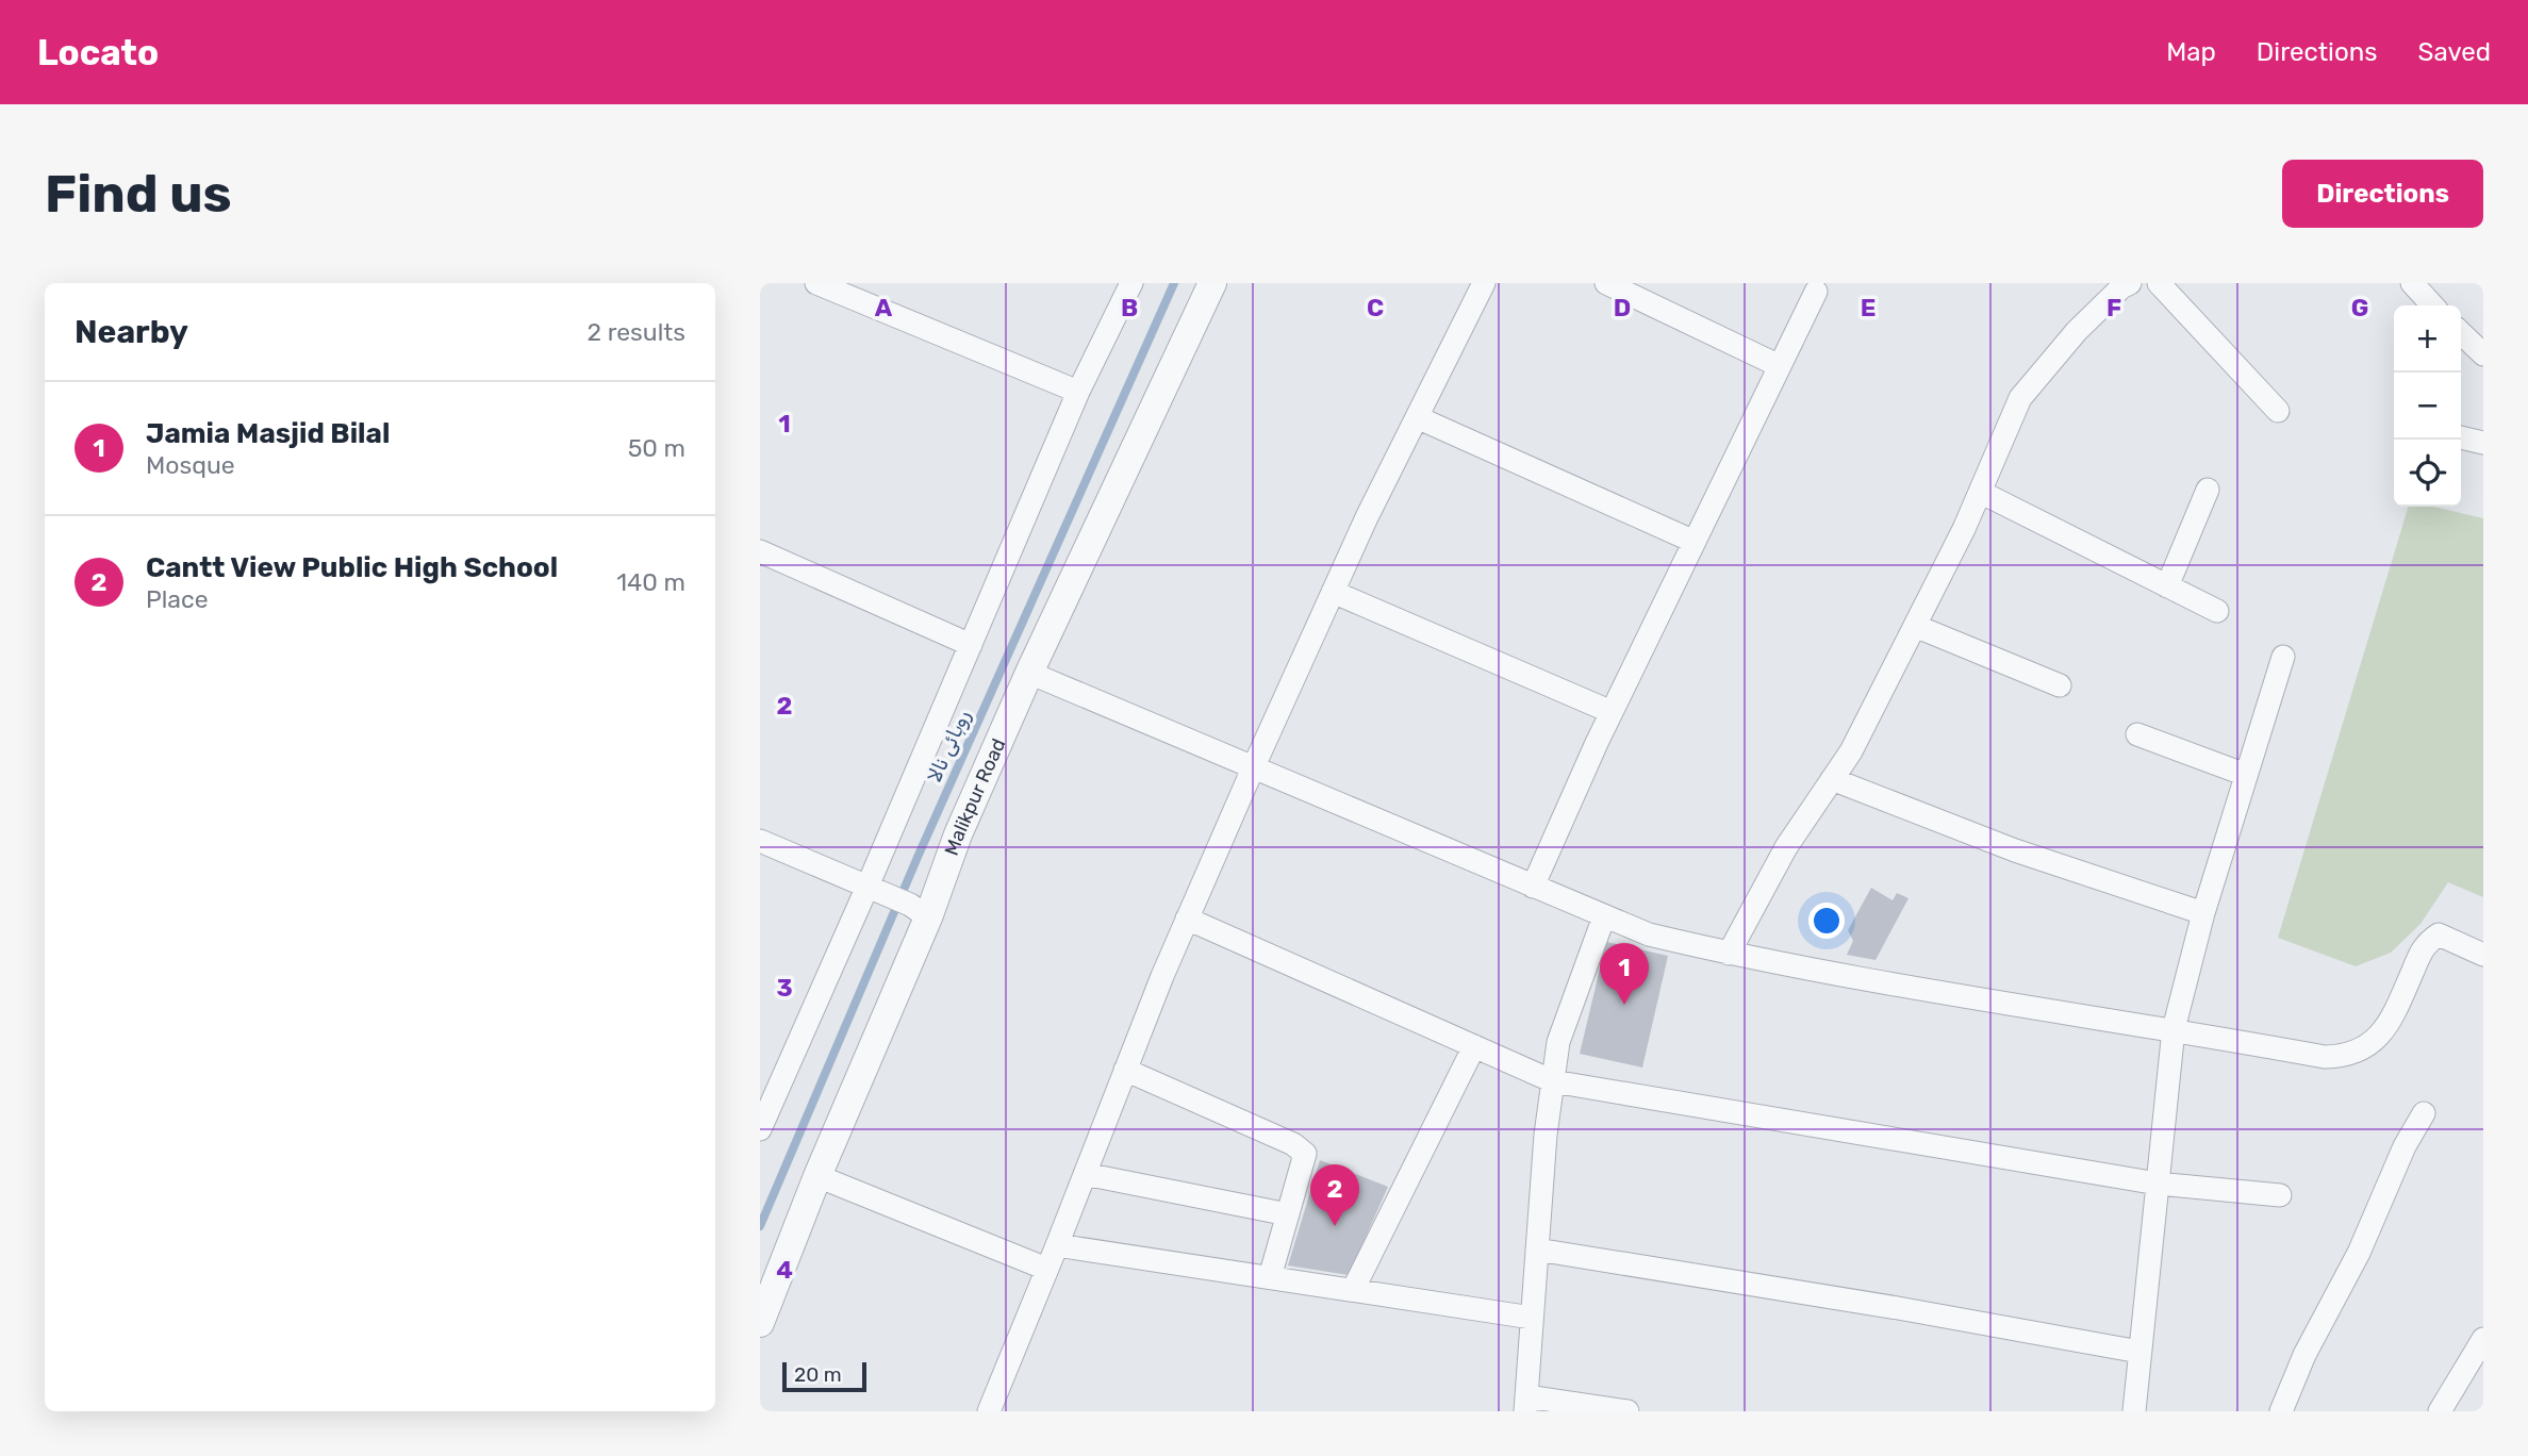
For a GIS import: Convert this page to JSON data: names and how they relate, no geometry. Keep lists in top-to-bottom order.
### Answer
{
  "streets": {
    "street": ["Malikpur Road"]
  },
  "water": ["روہائی نالا"],
  "scale_bar": "20 m",
  "page": {
    "header": "Locato",
    "nav": ["Map", "Directions", "Saved"],
    "buttons": "Directions",
    "title": "Find us",
    "heading": ["Nearby", "2 results"],
    "map_buttons": ["+", "−"],
    "list": [
      {
        "mark": "1",
        "name": "Jamia Masjid Bilal",
        "note": "Mosque",
        "value": "50 m"
      },
      {
        "mark": "2",
        "name": "Cantt View Public High School",
        "note": "Place",
        "value": "140 m"
      }
    ],
    "pins": ["1", "2"],
    "scale": "20 m"
  },
  "grid": {
    "columns": [
      "A",
      "B",
      "C",
      "D",
      "E",
      "F",
      "G"
    ],
    "rows": [
      "1",
      "2",
      "3",
      "4"
    ]
  }
}
